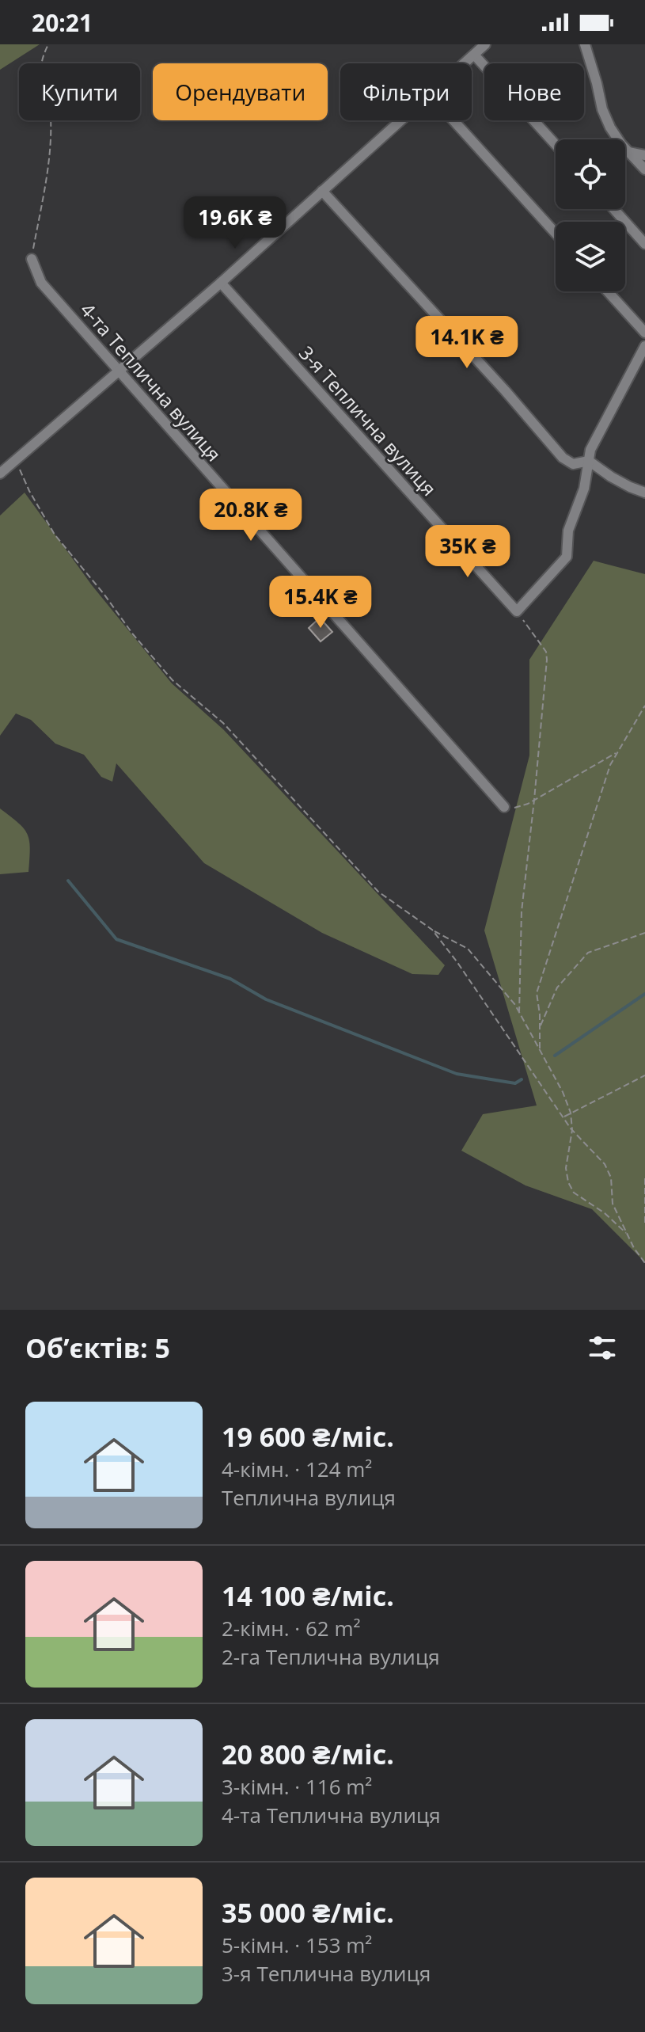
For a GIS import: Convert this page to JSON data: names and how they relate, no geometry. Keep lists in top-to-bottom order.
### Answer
{
  "streets": {
    "street": ["4-та Теплична вулиця", "3-я Теплична вулиця"]
  },
  "page": {
    "status": "20:21",
    "chip": [
      "Купити",
      "Орендувати",
      "Фільтри",
      "Нове"
    ],
    "price": [
      "19.6K ₴",
      "14.1K ₴",
      "20.8K ₴",
      "35K ₴",
      "15.4K ₴"
    ],
    "heading": "Об’єктів: 5",
    "list": [
      {
        "name": "19 600 ₴/міс.",
        "note": "4-кімн. · 124 m² · Теплична вулиця"
      },
      {
        "name": "14 100 ₴/міс.",
        "note": "2-кімн. · 62 m² · 2-га Теплична вулиця"
      },
      {
        "name": "20 800 ₴/міс.",
        "note": "3-кімн. · 116 m² · 4-та Теплична вулиця"
      },
      {
        "name": "35 000 ₴/міс.",
        "note": "5-кімн. · 153 m² · 3-я Теплична вулиця"
      }
    ]
  }
}
